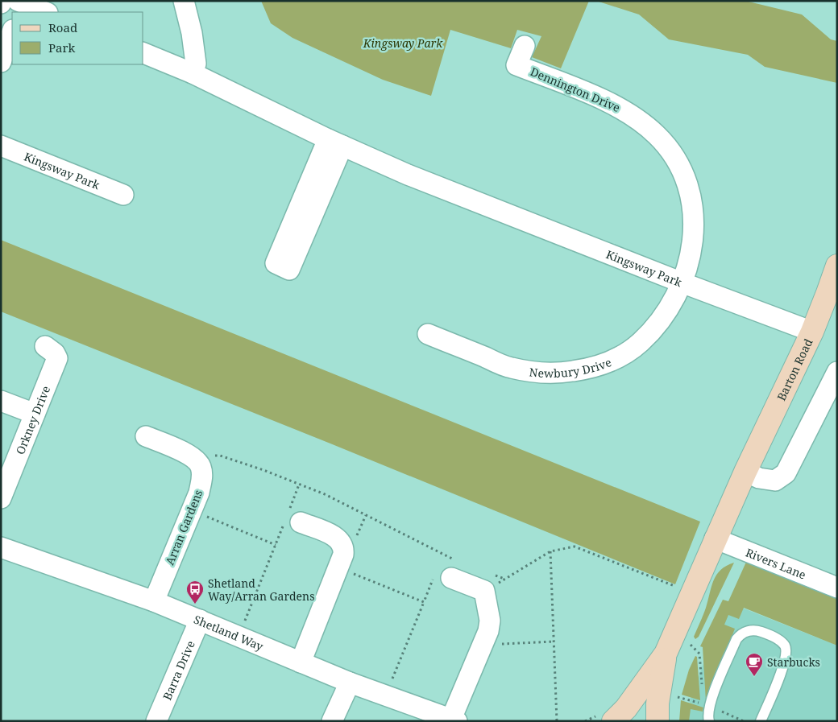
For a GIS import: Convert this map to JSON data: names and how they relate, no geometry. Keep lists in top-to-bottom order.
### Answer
{
  "streets": {
    "main road": ["Barton Road"],
    "street": [
      "Dennington Drive",
      "Kingsway Park",
      "Newbury Drive",
      "Orkney Drive",
      "Arran Gardens",
      "Rivers Lane",
      "Shetland Way",
      "Barra Drive"
    ]
  },
  "crossings": [
    ["Dennington Drive", "Kingsway Park"],
    ["Dennington Drive", "Newbury Drive"],
    ["Kingsway Park", "Newbury Drive"],
    ["Kingsway Park", "Barton Road"],
    ["Barton Road", "Rivers Lane"],
    ["Arran Gardens", "Shetland Way"],
    ["Shetland Way", "Barra Drive"]
  ],
  "parks": ["Kingsway Park"],
  "places": {
    "bus stop": ["Shetland Way/Arran Gardens"],
    "cafe": ["Starbucks"]
  },
  "legend": ["Road", "Park"]
}
